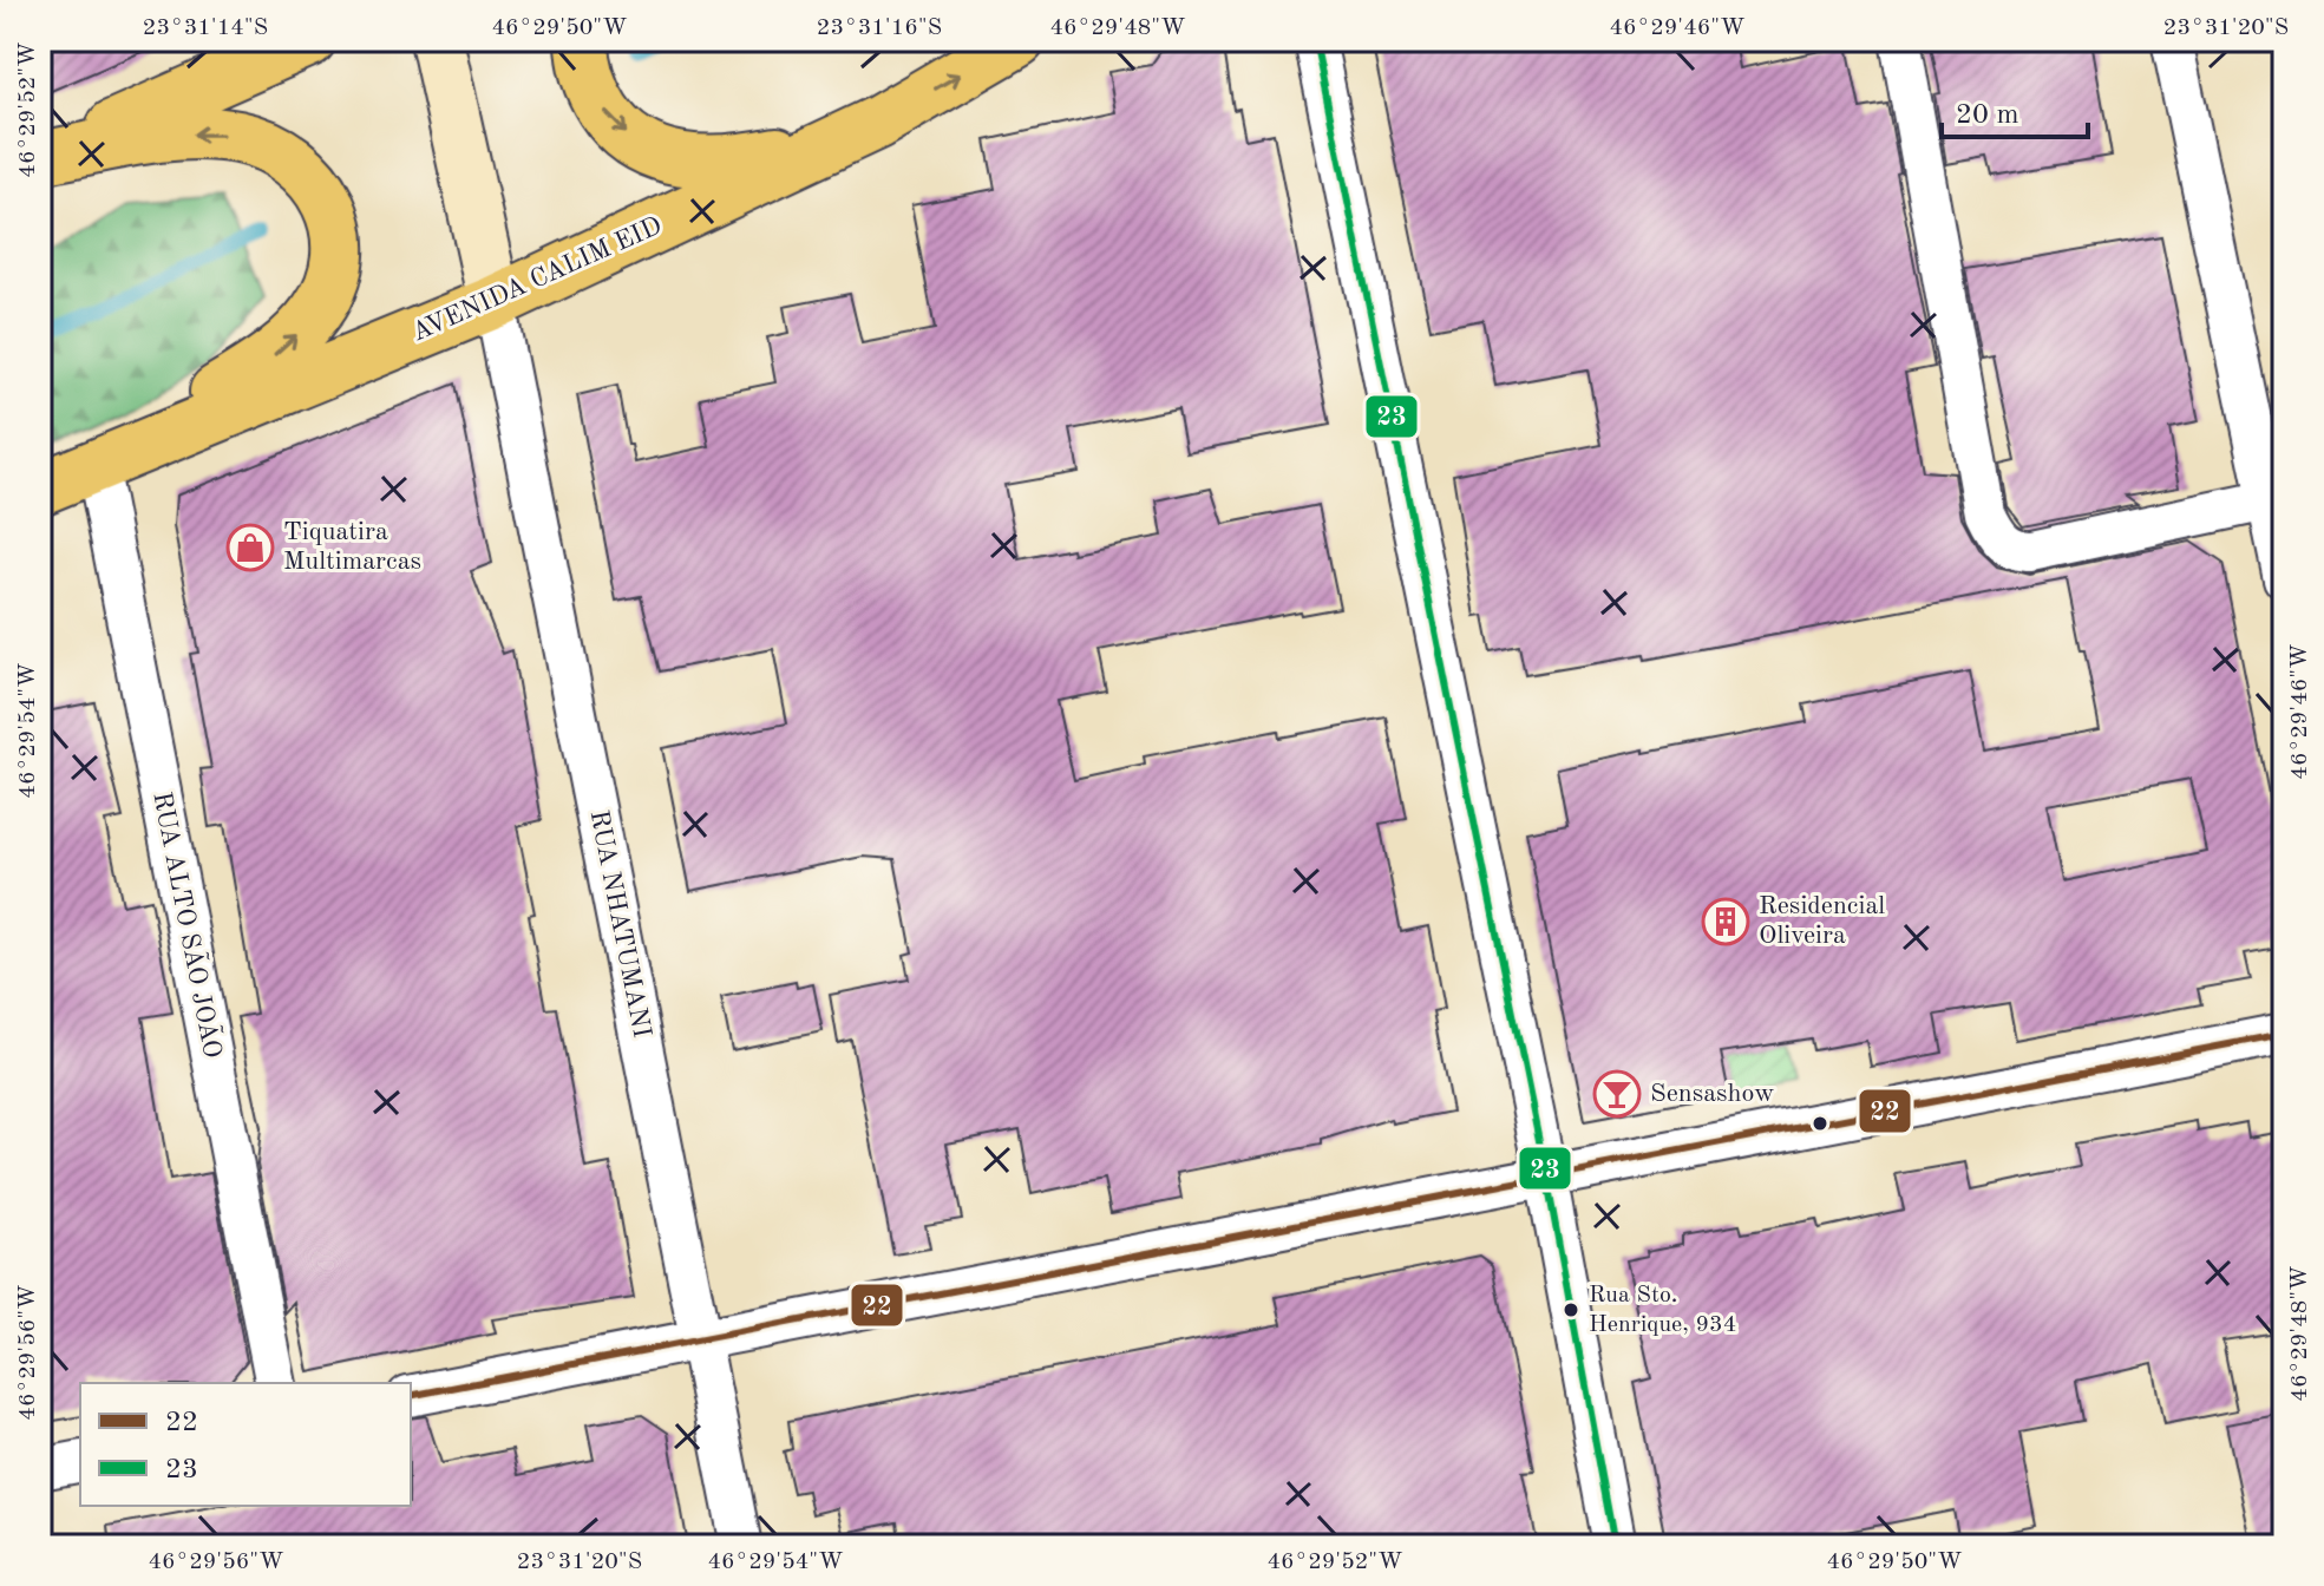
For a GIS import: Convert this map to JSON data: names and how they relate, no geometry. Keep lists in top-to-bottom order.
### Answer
{
  "streets": {
    "main road": ["AVENIDA CALIM EID"],
    "street": ["RUA NHATUMANI", "RUA ALTO SÃO JOÃO"]
  },
  "crossings": [
    ["AVENIDA CALIM EID", "RUA NHATUMANI"],
    ["AVENIDA CALIM EID", "RUA ALTO SÃO JOÃO"]
  ],
  "places": {
    "shop": ["Tiquatira Multimarcas"],
    "building": ["Residencial Oliveira"],
    "bar": ["Sensashow"],
    "other": ["Rua Sto. Henrique, 934"]
  },
  "lines": ["transit line 23", "transit line 22"],
  "legend": ["22", "23"],
  "scale_bar": "20 m",
  "coordinates": [
    "23°31'14\"S",
    "46°29'50\"W",
    "23°31'16\"S",
    "46°29'48\"W",
    "46°29'46\"W",
    "23°31'20\"S",
    "46°29'52\"W",
    "46°29'54\"W",
    "46°29'56\"W"
  ]
}
